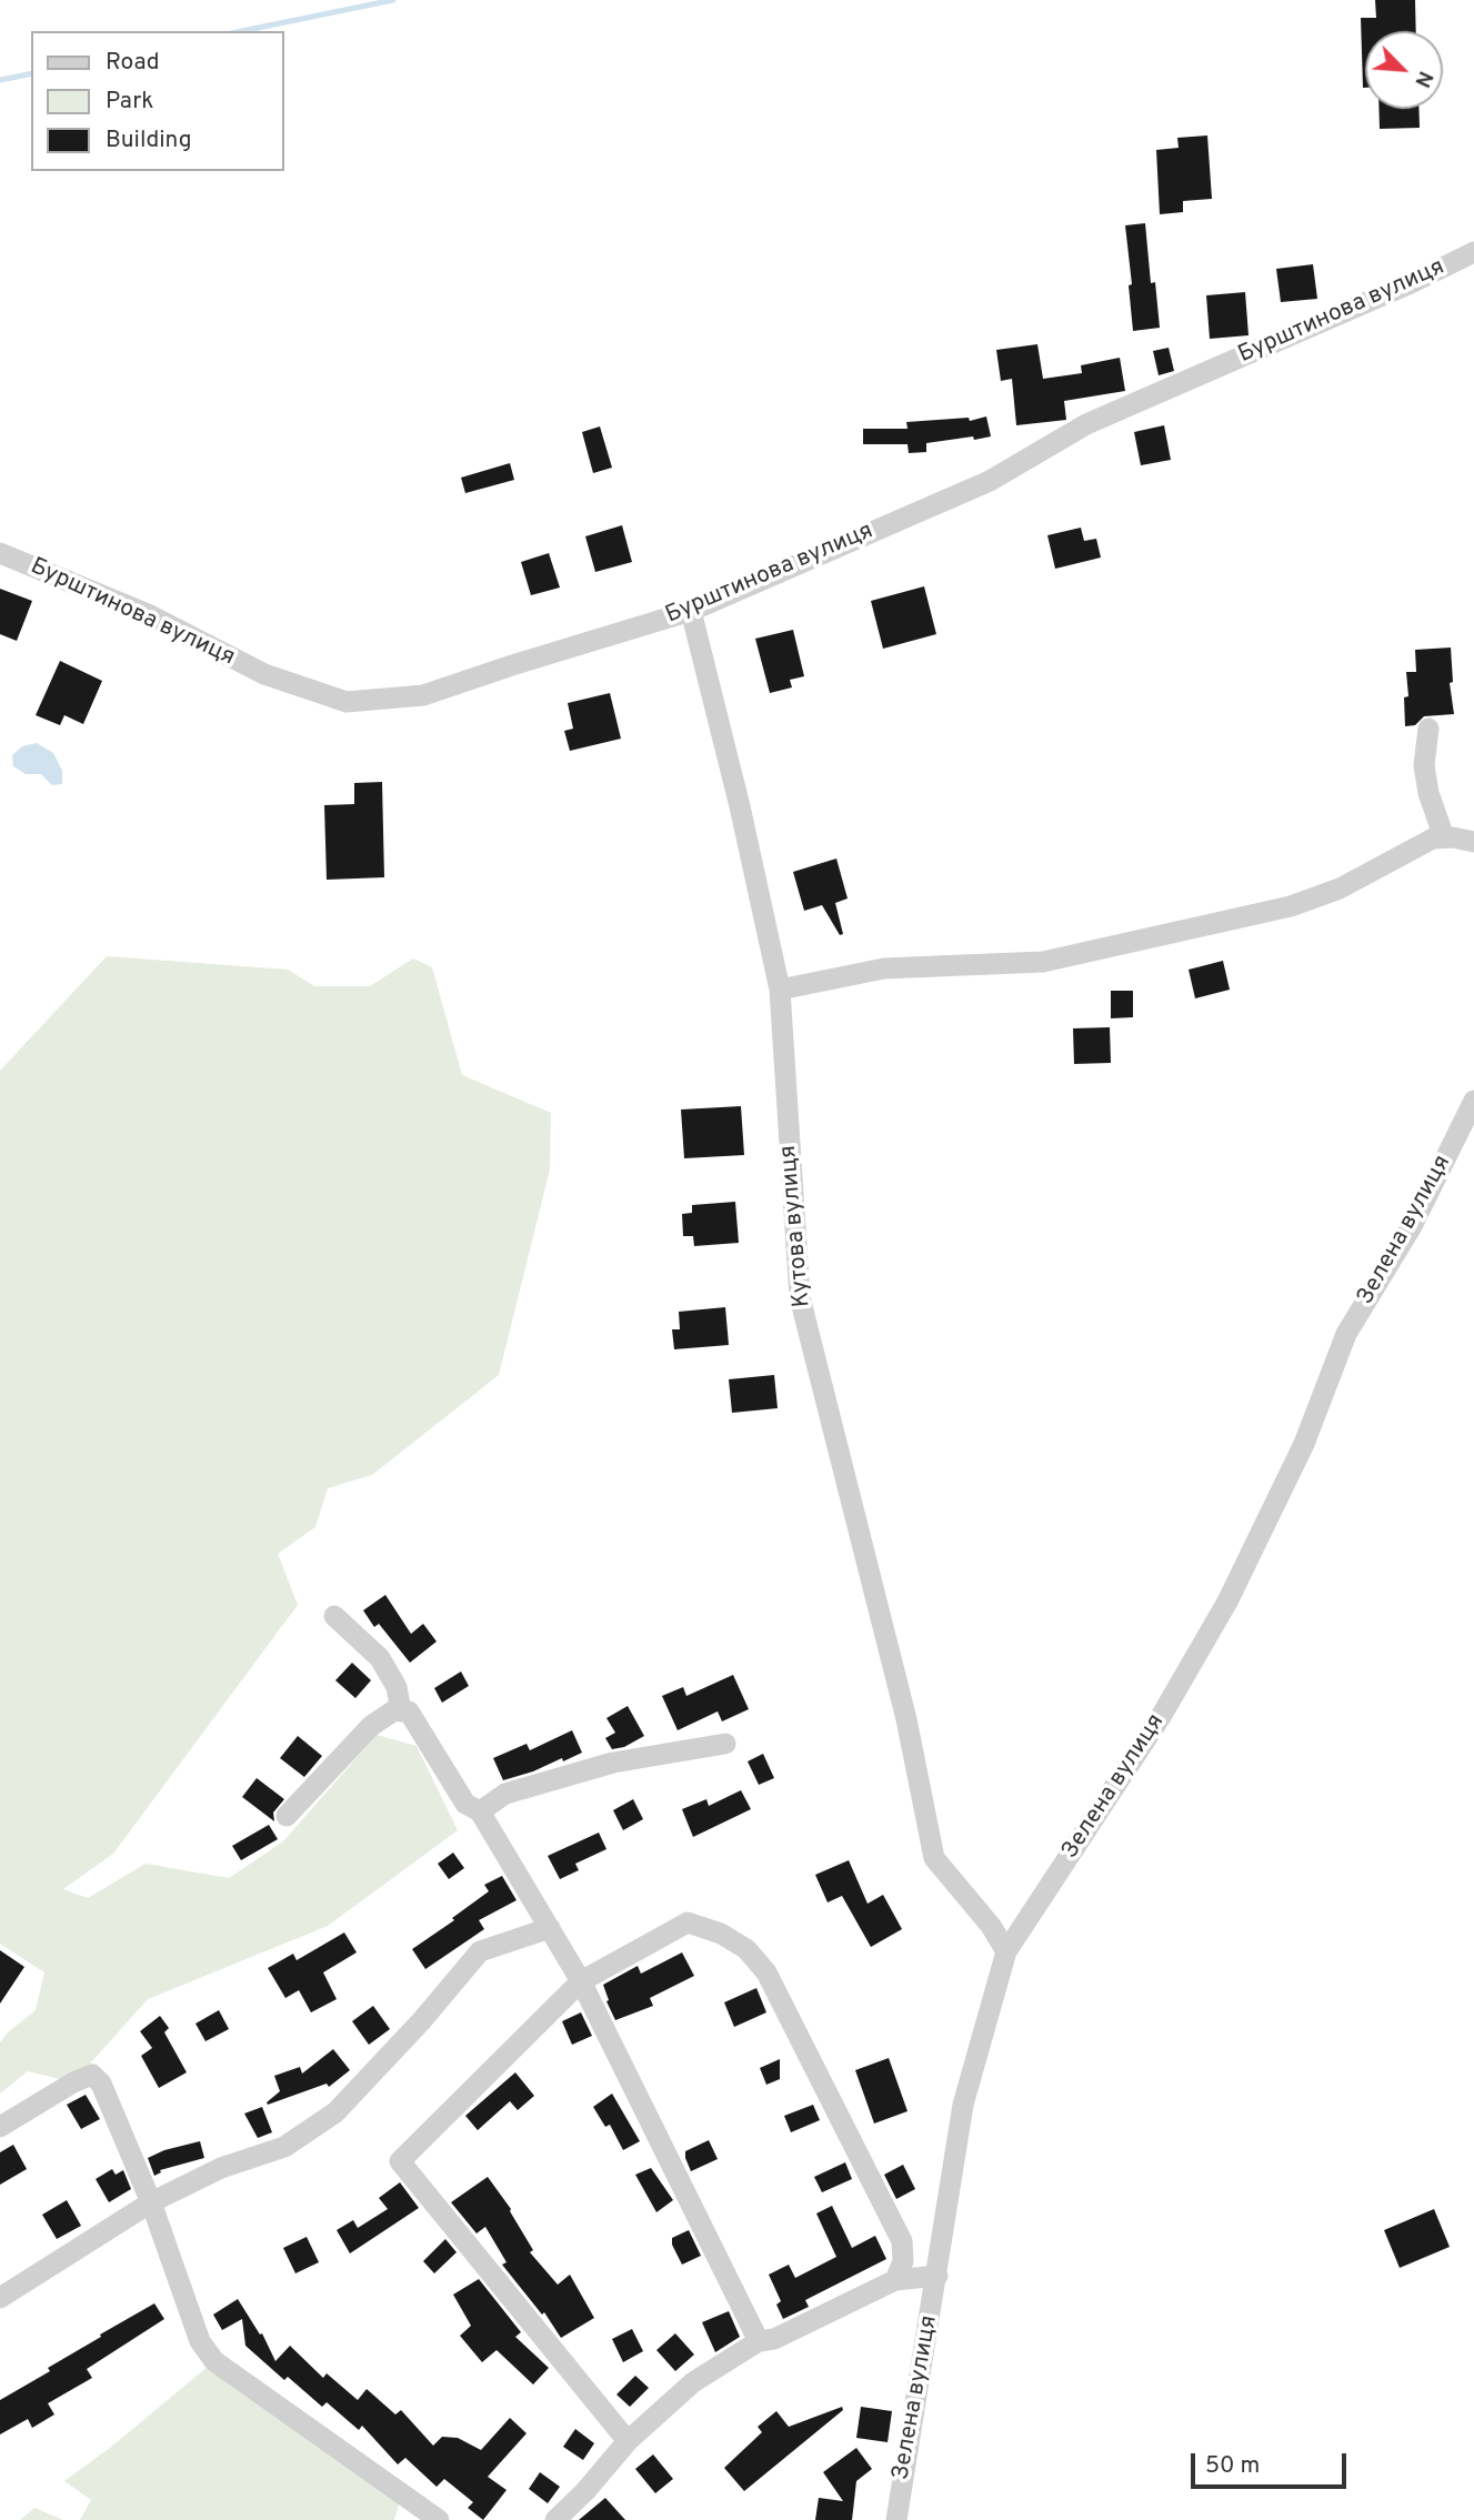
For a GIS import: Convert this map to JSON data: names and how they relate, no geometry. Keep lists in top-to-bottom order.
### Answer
{
  "streets": {
    "street": ["Бурштинова вулиця", "Кутова вулиця", "Зелена вулиця"]
  },
  "crossings": [
    ["Бурштинова вулиця", "Кутова вулиця"],
    ["Кутова вулиця", "Зелена вулиця"]
  ],
  "legend": ["Road", "Park", "Building"],
  "scale_bar": "50 m",
  "north": "bottom right"
}
